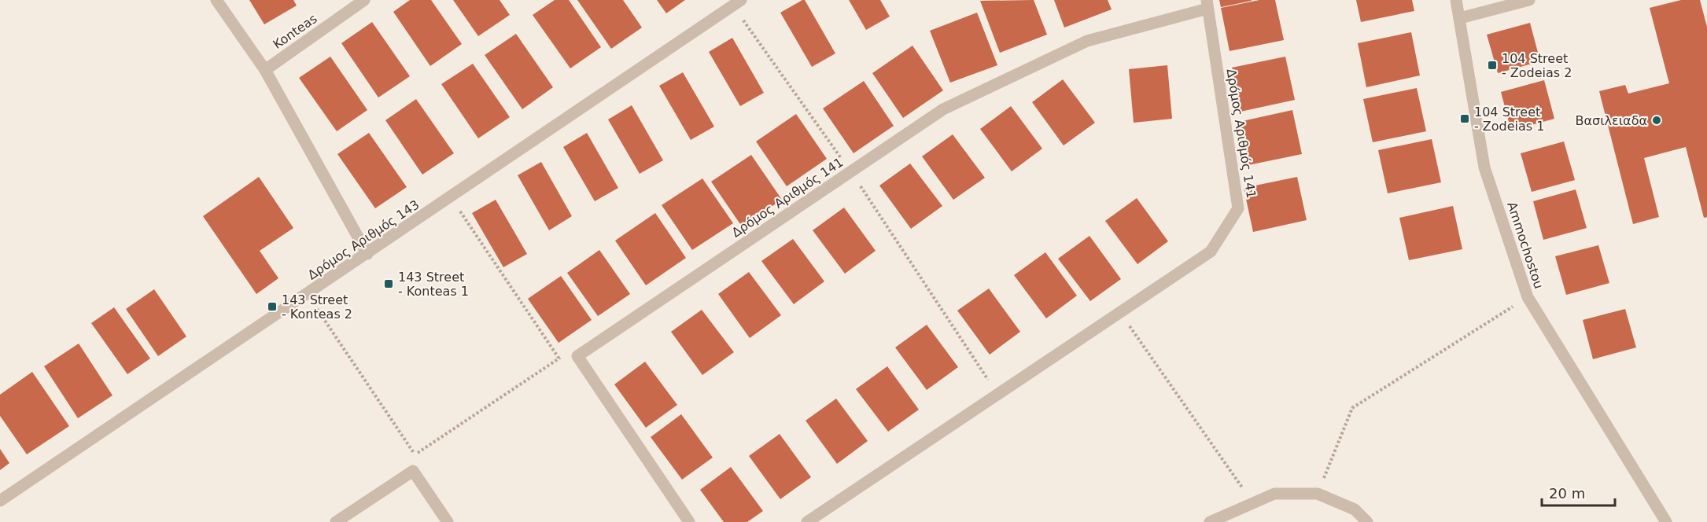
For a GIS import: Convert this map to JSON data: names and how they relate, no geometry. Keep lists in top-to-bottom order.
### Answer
{
  "streets": {
    "street": [
      "Konteas",
      "Δρόμος Αριθμός 141",
      "Δρόμος Αριθμός 143",
      "Ammochostou"
    ]
  },
  "places": {
    "transit": [
      "104 Street - Zodeias 2",
      "104 Street - Zodeias 1",
      "143 Street - Konteas 1",
      "143 Street - Konteas 2"
    ],
    "other": ["Βασιλειαδα"]
  },
  "scale_bar": "20 m"
}
